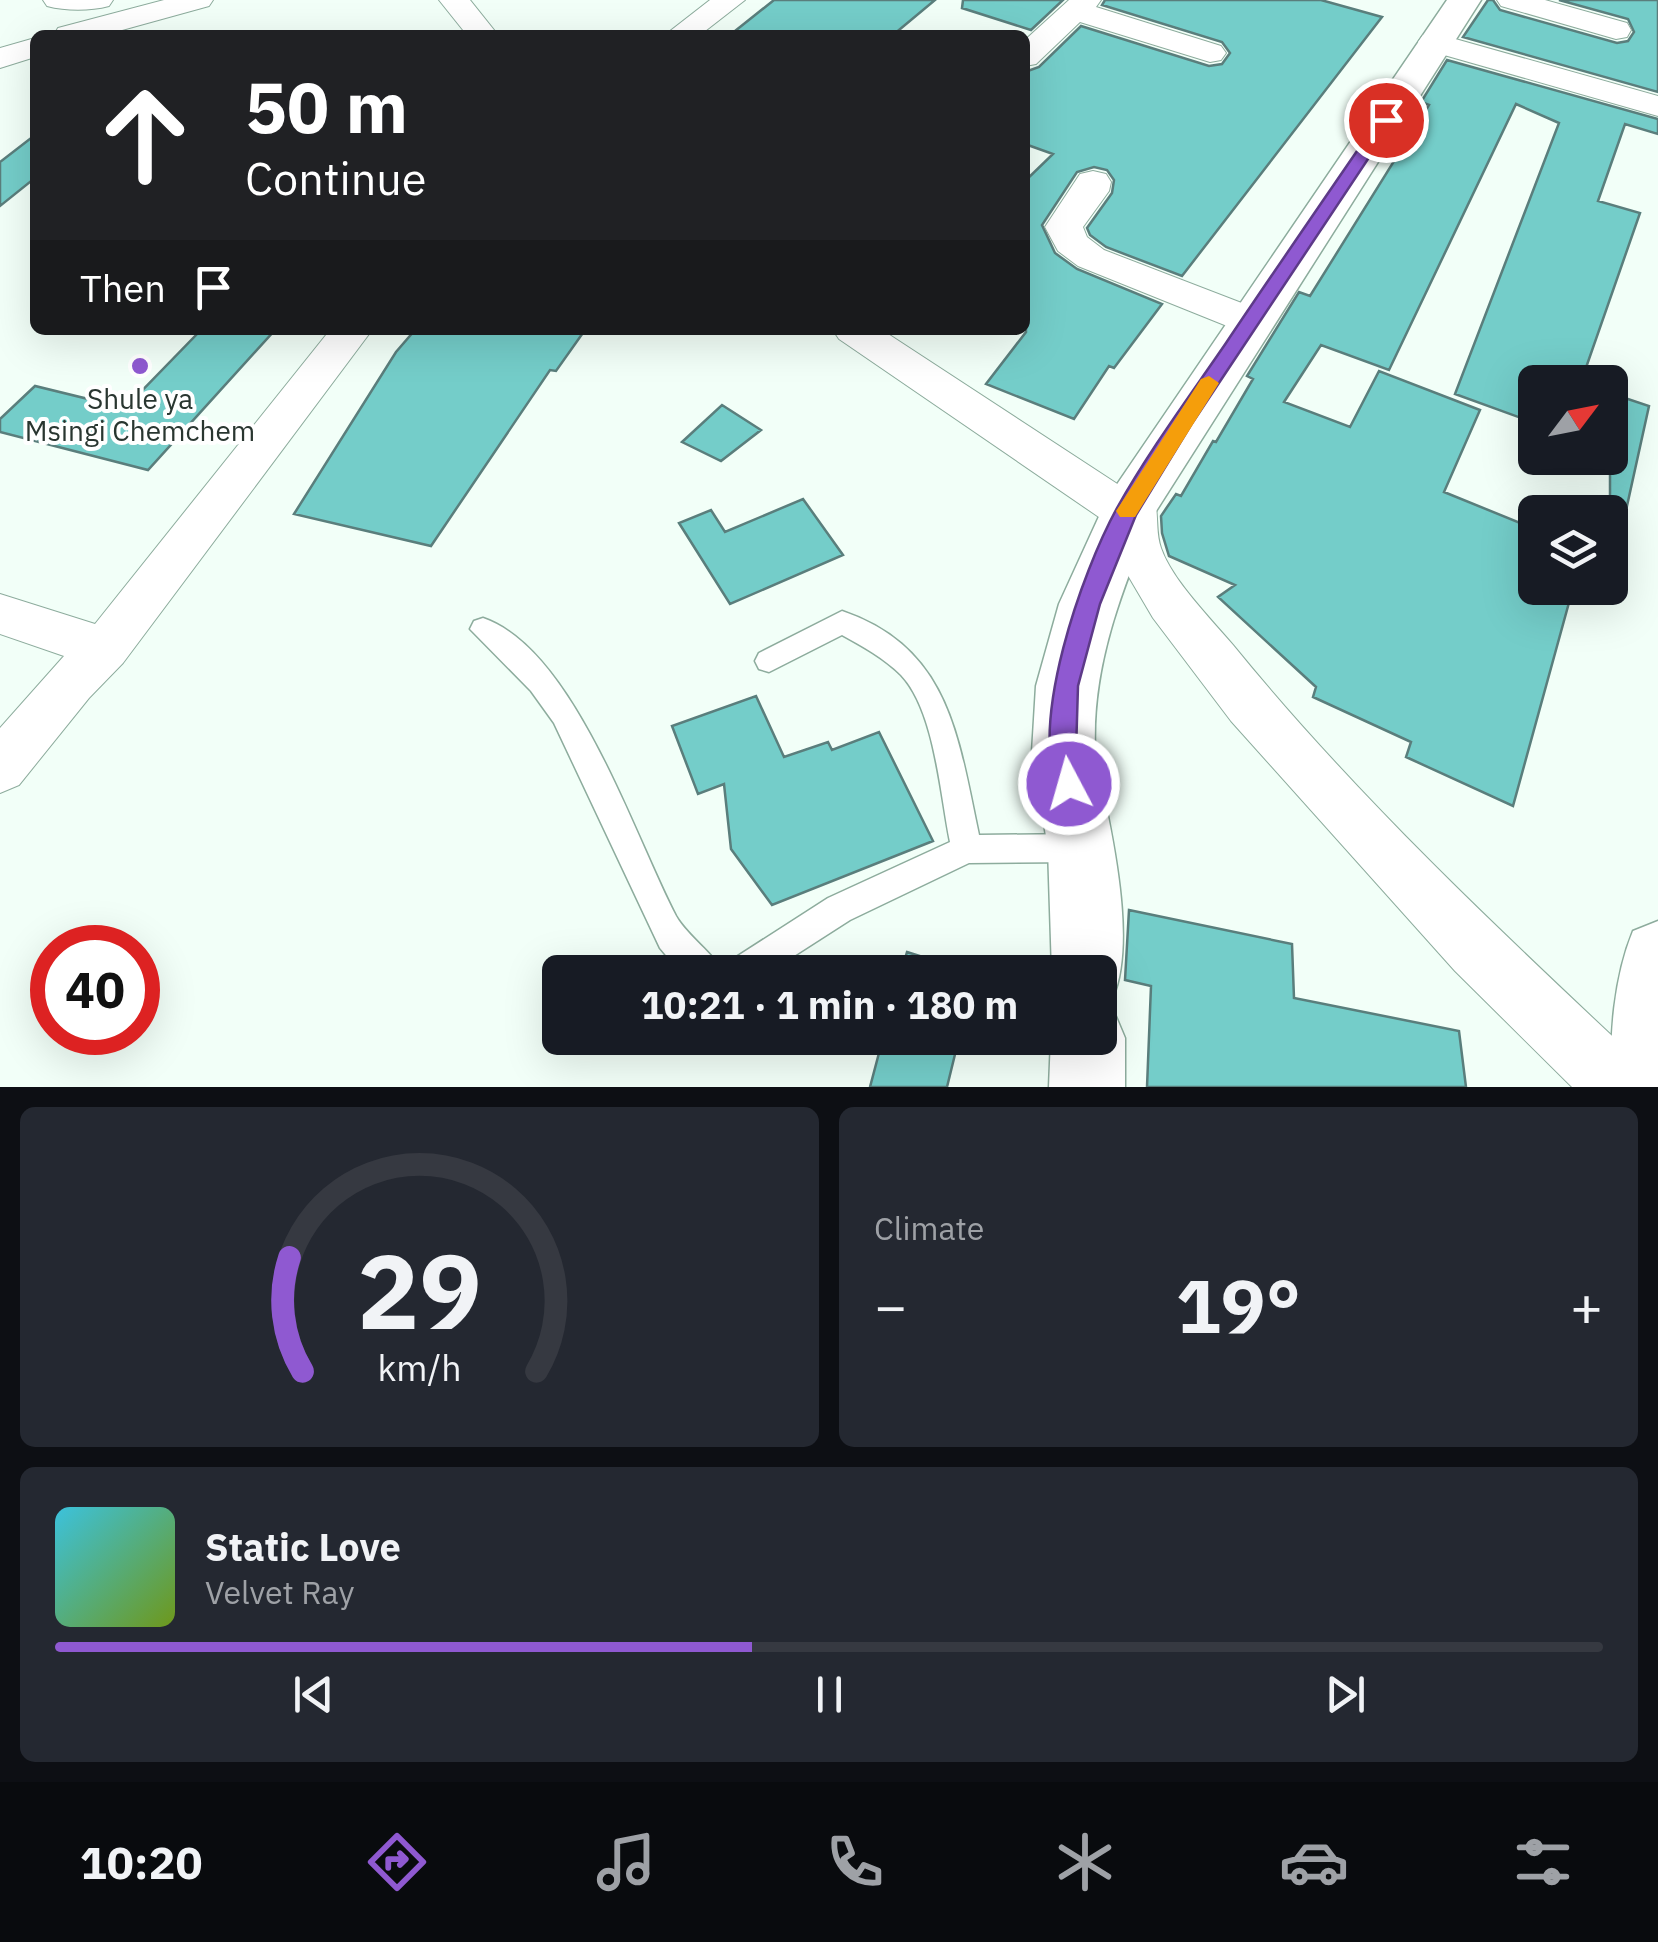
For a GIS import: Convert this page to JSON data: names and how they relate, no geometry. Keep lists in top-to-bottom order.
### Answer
{
  "places": ["Shule ya Msingi Chemchem"],
  "north": "top right",
  "page": {
    "turn": ["50 m", "Continue"],
    "then": "Then",
    "limit": "40",
    "trip": "10:21 · 1 min · 180 m",
    "tile": "Climate",
    "heat": ["−", "19°", "+"],
    "song": ["Static Love", "Velvet Ray"],
    "tabs": "10:20",
    "gauge": ["29", "km/h"]
  }
}
